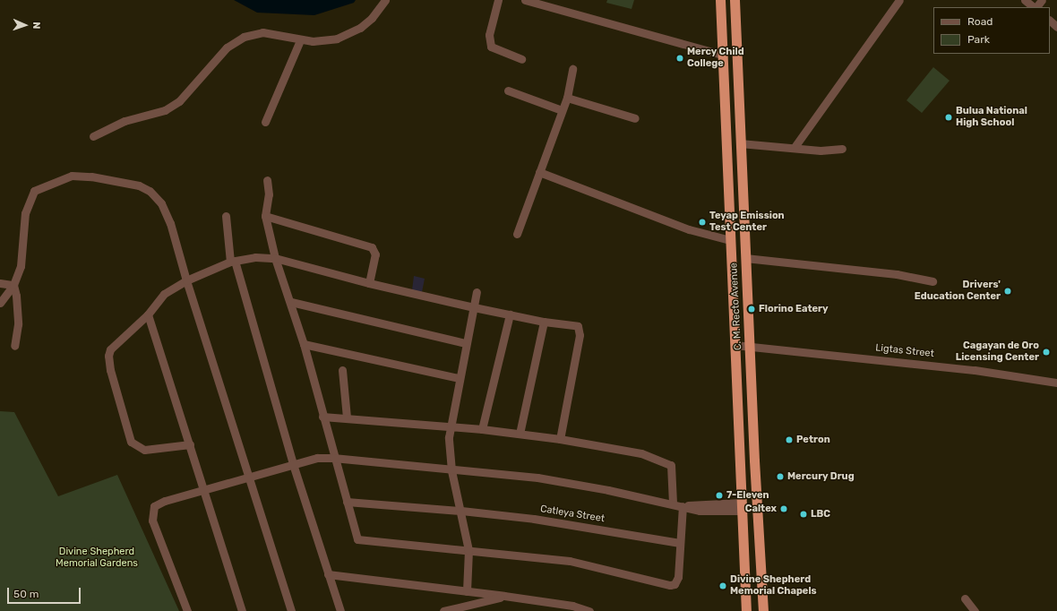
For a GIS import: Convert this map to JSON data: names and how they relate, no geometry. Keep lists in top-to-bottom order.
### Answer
{
  "streets": {
    "highway": ["C. M. Recto Avenue"],
    "street": ["Ligtas Street", "Catleya Street"]
  },
  "crossings": [
    ["C. M. Recto Avenue", "Ligtas Street"]
  ],
  "parks": ["Divine Shepherd Memorial Gardens"],
  "places": [
    "Mercy Child College",
    "Bulua National High School",
    "Teyap Emission Test Center",
    "Drivers' Education Center",
    "Florino Eatery",
    "Cagayan de Oro Licensing Center",
    "Petron",
    "Mercury Drug",
    "7-Eleven",
    "Caltex",
    "LBC",
    "Divine Shepherd Memorial Chapels"
  ],
  "legend": ["Road", "Park"],
  "scale_bar": "50 m",
  "north": "right"
}
